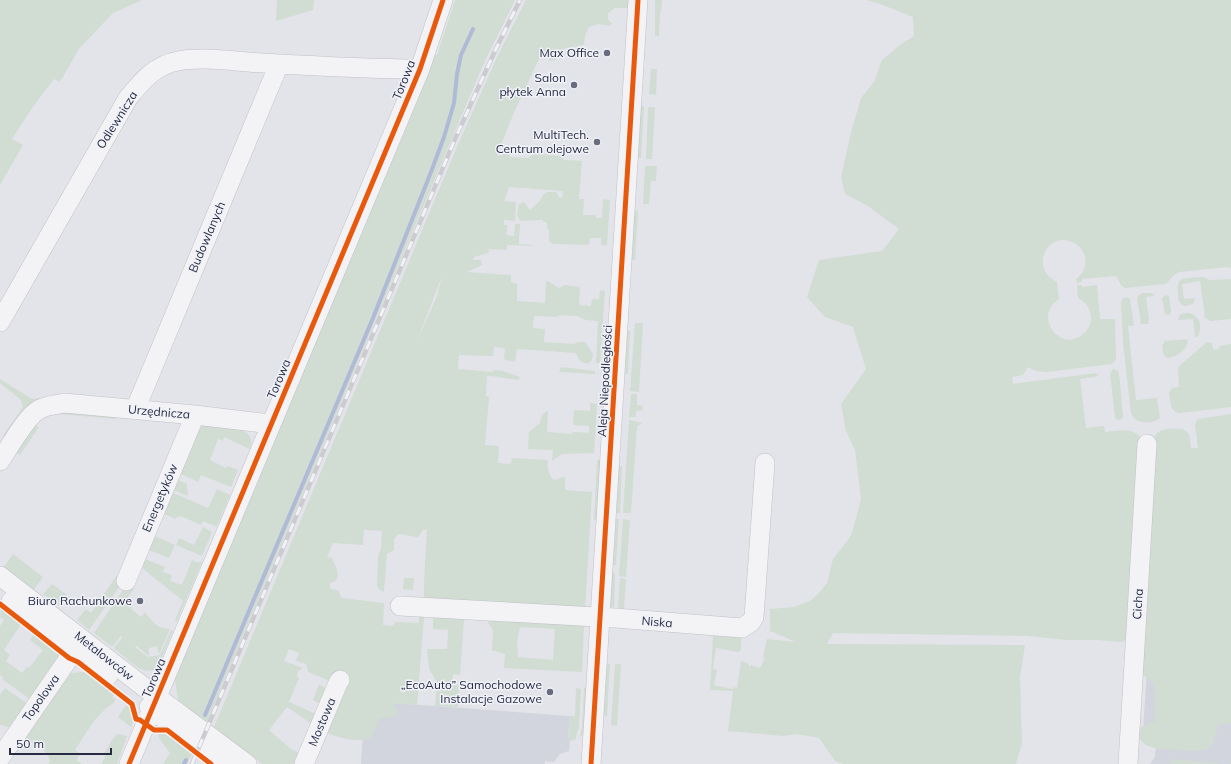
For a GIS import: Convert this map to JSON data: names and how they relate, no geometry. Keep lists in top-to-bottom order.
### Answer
{
  "streets": {
    "street": [
      "Torowa",
      "Odlewnicza",
      "Budowlanych",
      "Aleja Niepodległości",
      "Urzędnicza",
      "Energetyków",
      "Cicha",
      "Niska",
      "Metalowców",
      "Topolowa",
      "Mostowa"
    ]
  },
  "crossings": [
    ["Torowa", "Odlewnicza"],
    ["Torowa", "Urzędnicza"],
    ["Torowa", "Metalowców"],
    ["Odlewnicza", "Budowlanych"],
    ["Budowlanych", "Urzędnicza"],
    ["Aleja Niepodległości", "Niska"],
    ["Urzędnicza", "Energetyków"],
    ["Metalowców", "Topolowa"]
  ],
  "places": [
    "Max Office",
    "Salon płytek Anna",
    "MultiTech. Centrum olejowe",
    "Biuro Rachunkowe",
    "„EcoAuto” Samochodowe Instalacje Gazowe"
  ],
  "scale_bar": "50 m"
}
